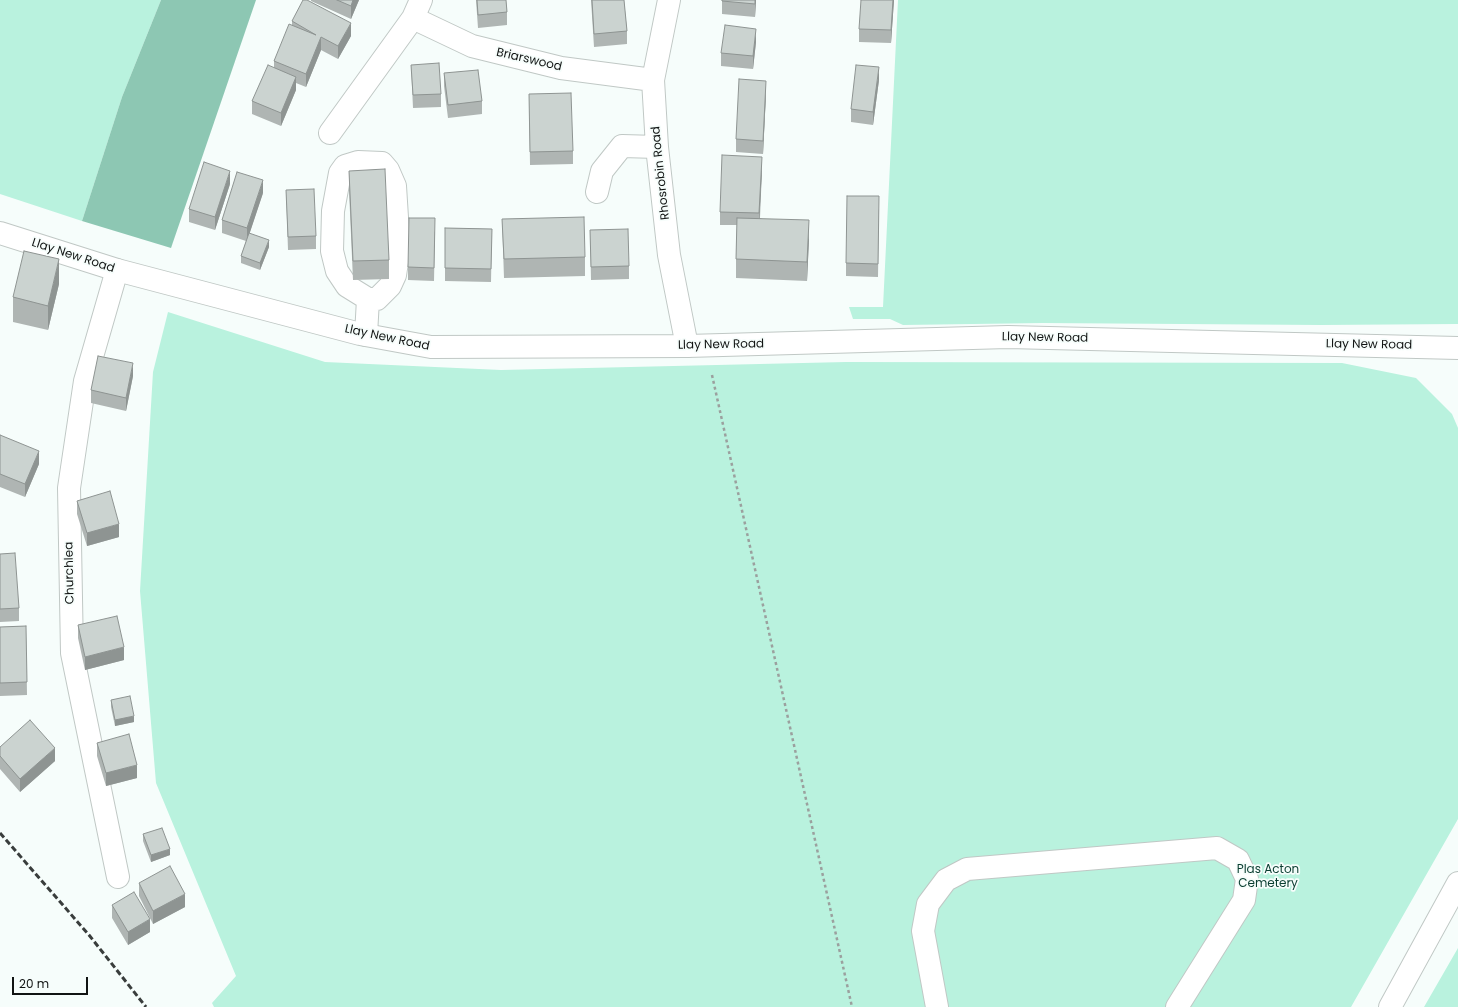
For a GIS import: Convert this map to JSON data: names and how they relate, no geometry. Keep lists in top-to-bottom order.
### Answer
{
  "streets": {
    "street": [
      "Briarswood",
      "Rhosrobin Road",
      "Llay New Road",
      "Churchlea"
    ]
  },
  "crossings": [
    ["Briarswood", "Rhosrobin Road"],
    ["Rhosrobin Road", "Llay New Road"],
    ["Llay New Road", "Churchlea"]
  ],
  "parks": ["Plas Acton Cemetery"],
  "scale_bar": "20 m"
}
